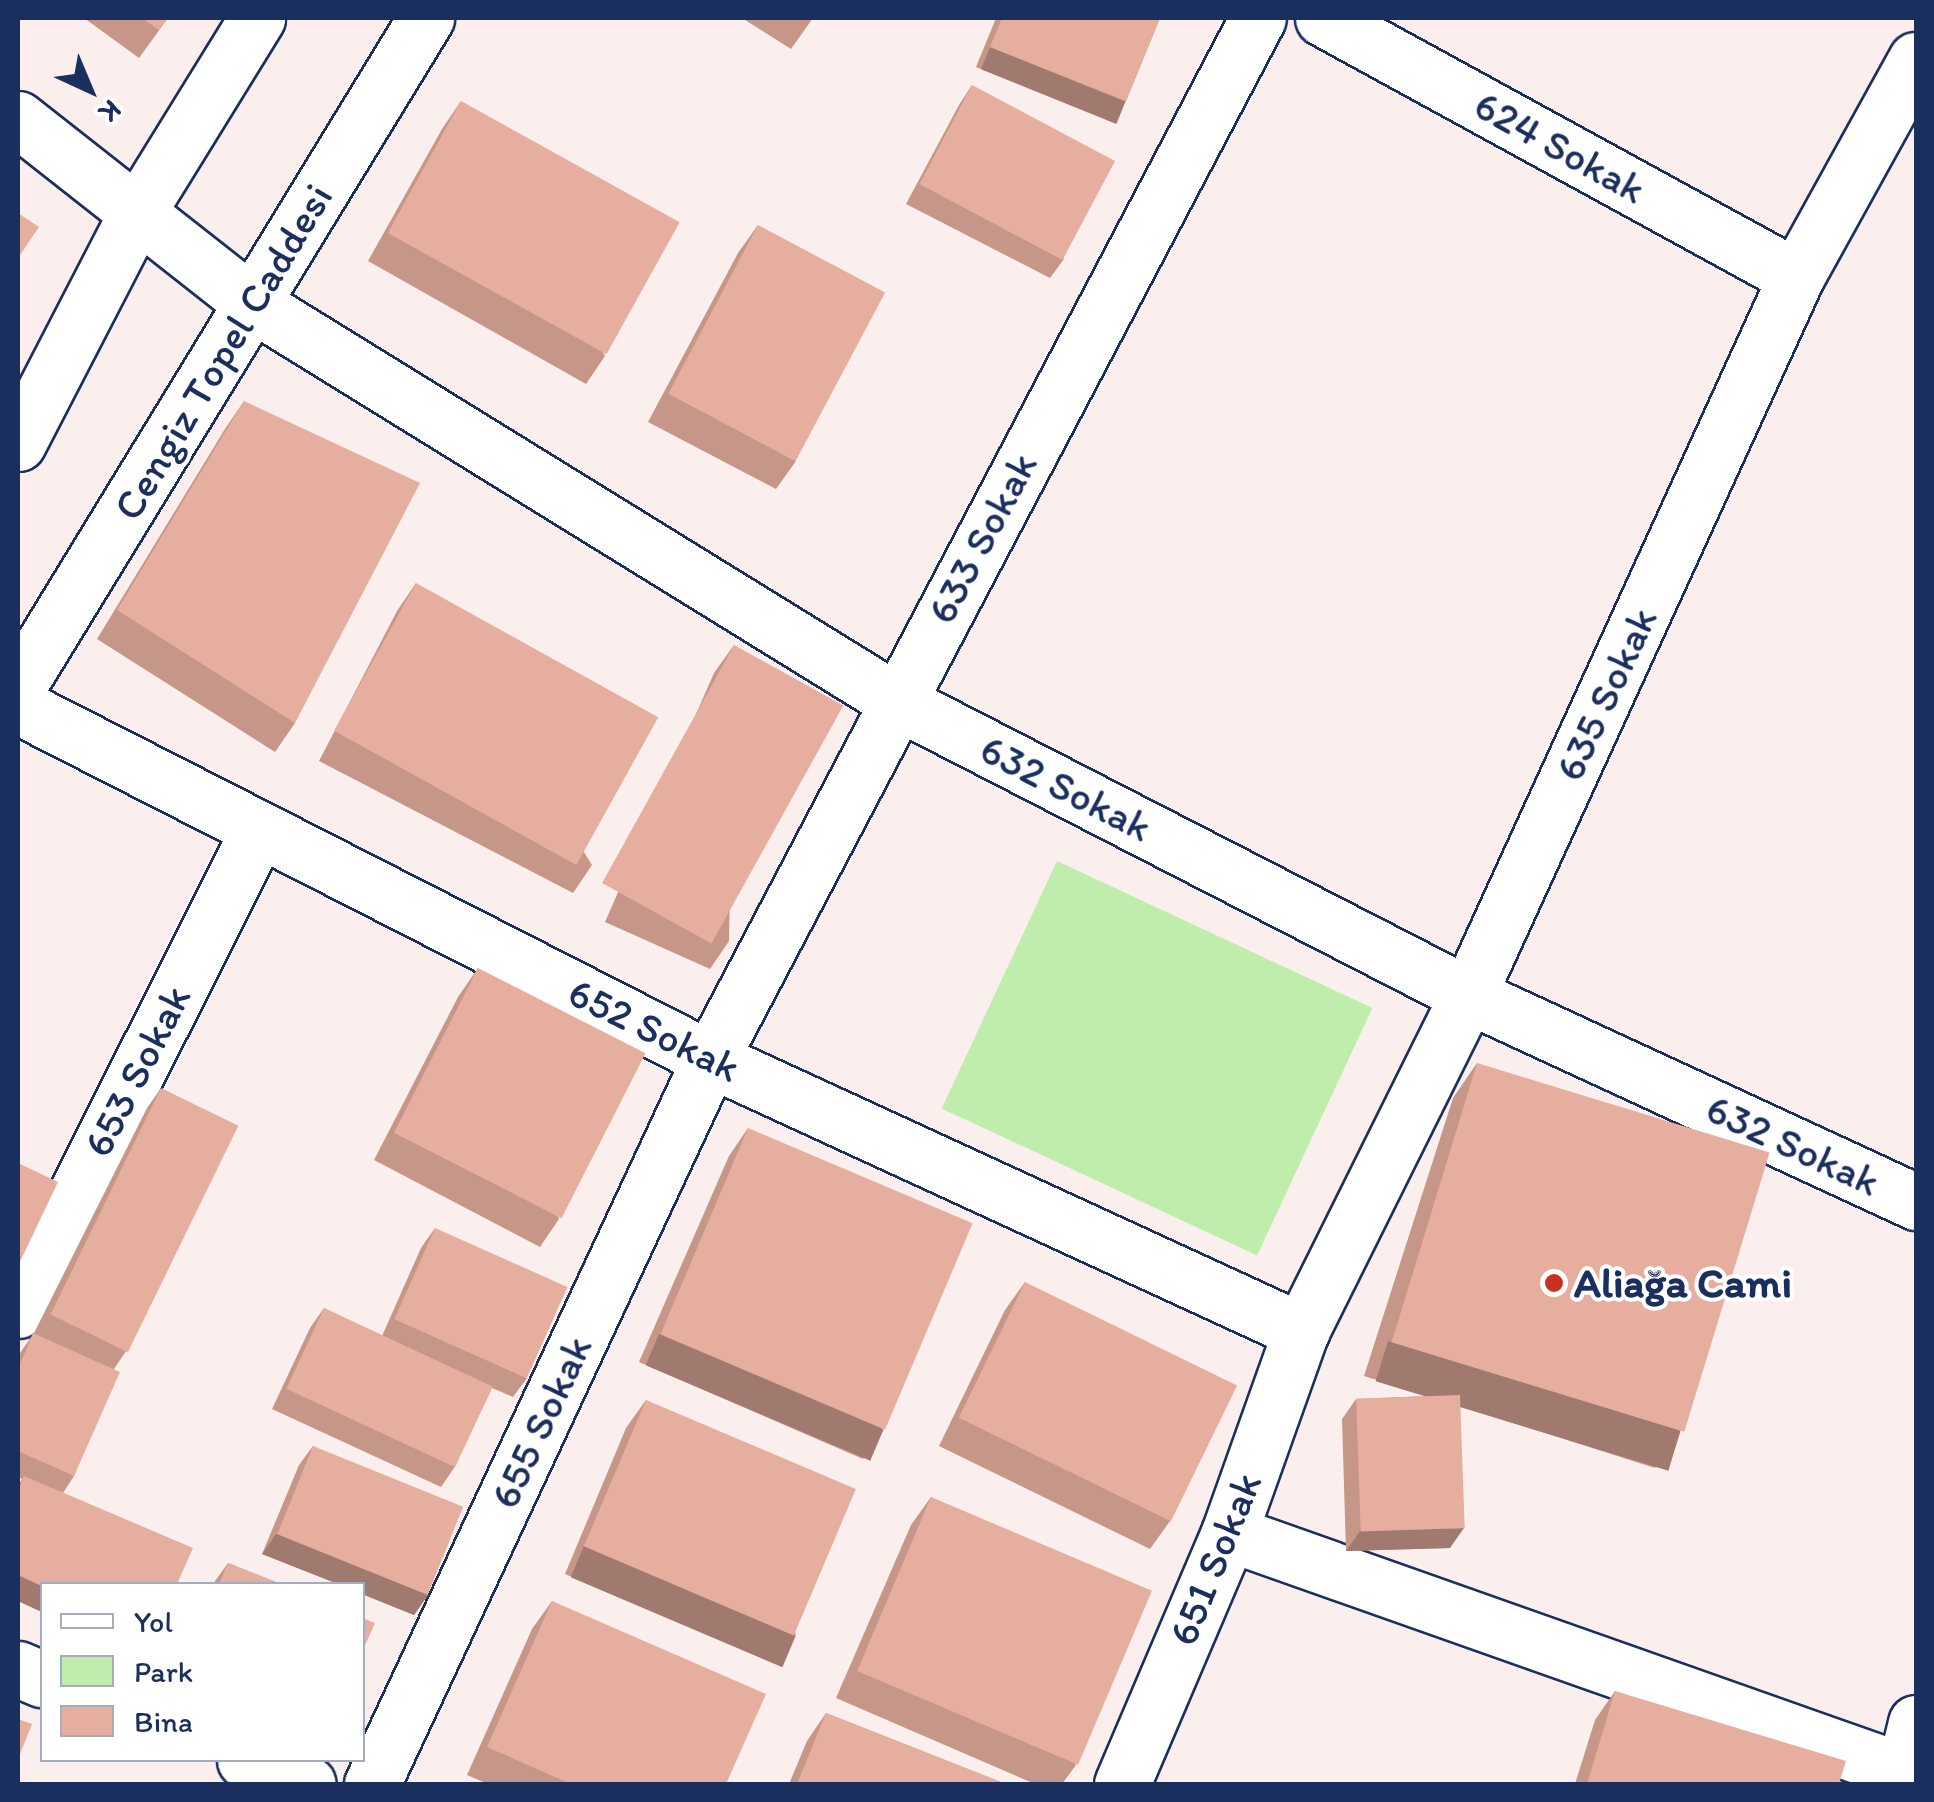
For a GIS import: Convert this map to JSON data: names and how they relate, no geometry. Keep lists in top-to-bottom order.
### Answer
{
  "streets": {
    "street": [
      "624 Sokak",
      "Cengiz Topel Caddesi",
      "633 Sokak",
      "635 Sokak",
      "632 Sokak",
      "652 Sokak",
      "653 Sokak",
      "655 Sokak",
      "651 Sokak"
    ]
  },
  "crossings": [
    ["624 Sokak", "635 Sokak"],
    ["Cengiz Topel Caddesi", "632 Sokak"],
    ["633 Sokak", "632 Sokak"],
    ["633 Sokak", "652 Sokak"],
    ["633 Sokak", "655 Sokak"],
    ["635 Sokak", "632 Sokak"],
    ["635 Sokak", "652 Sokak"],
    ["635 Sokak", "651 Sokak"],
    ["652 Sokak", "653 Sokak"],
    ["652 Sokak", "655 Sokak"],
    ["652 Sokak", "651 Sokak"]
  ],
  "places": ["Aliağa Cami"],
  "legend": ["Yol", "Park", "Bina"],
  "north": "bottom right"
}
